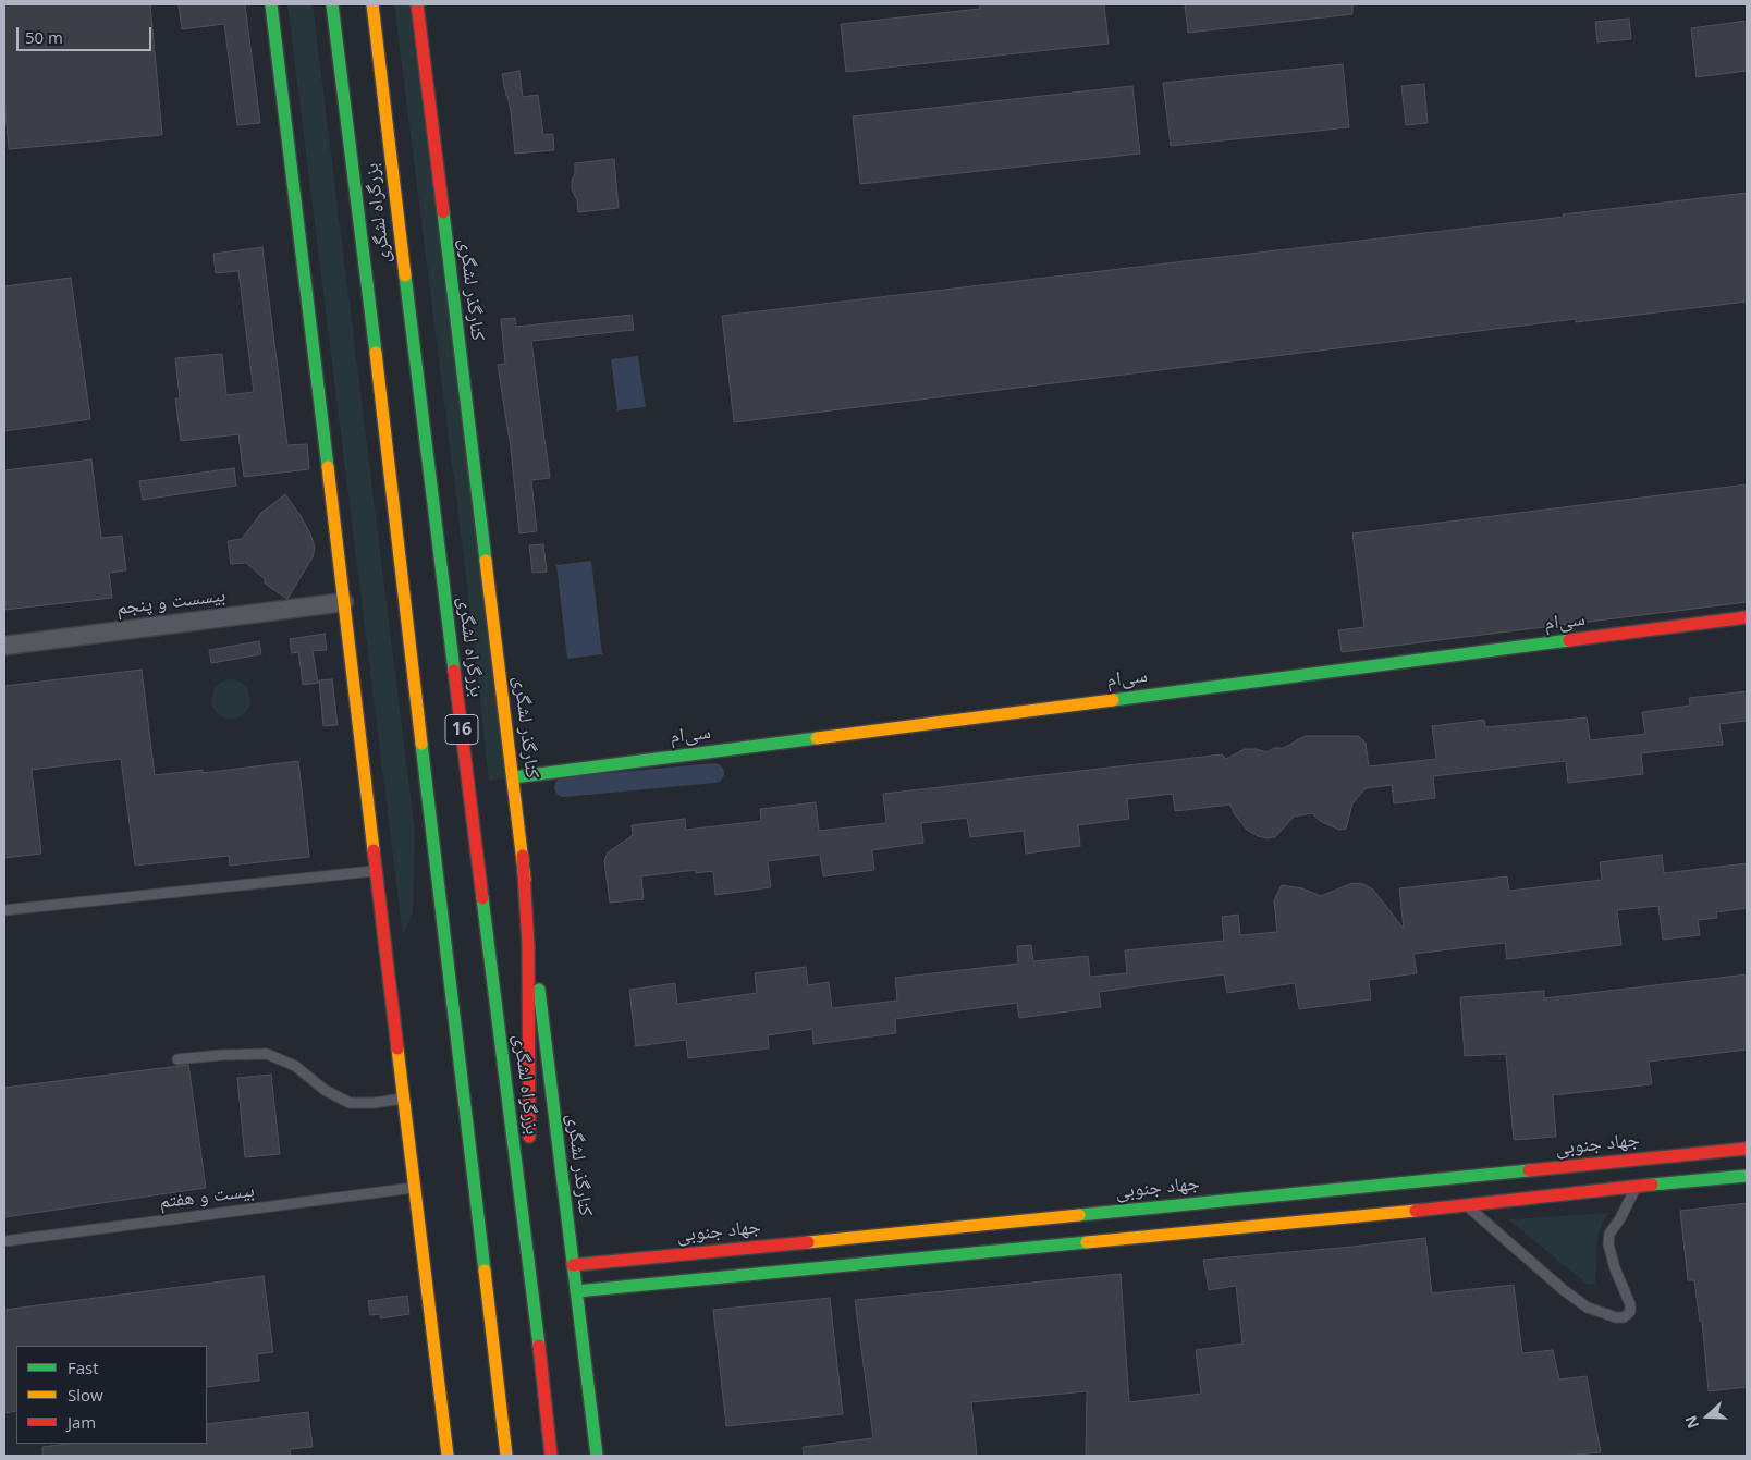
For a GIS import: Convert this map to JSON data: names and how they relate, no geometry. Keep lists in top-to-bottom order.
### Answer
{
  "streets": {
    "main road": [
      "بزرگراه لشگری",
      "کنارگذر لشگری",
      "سی‌ام",
      "16",
      "جهاد جنوبی"
    ],
    "street": ["بیسست و پنجم"],
    "lane": ["بیست و هفتم"]
  },
  "crossings": [
    ["کنارگذر لشگری", "سی‌ام"],
    ["کنارگذر لشگری", "جهاد جنوبی"]
  ],
  "legend": ["Fast", "Slow", "Jam"],
  "scale_bar": "50 m",
  "north": "left"
}
